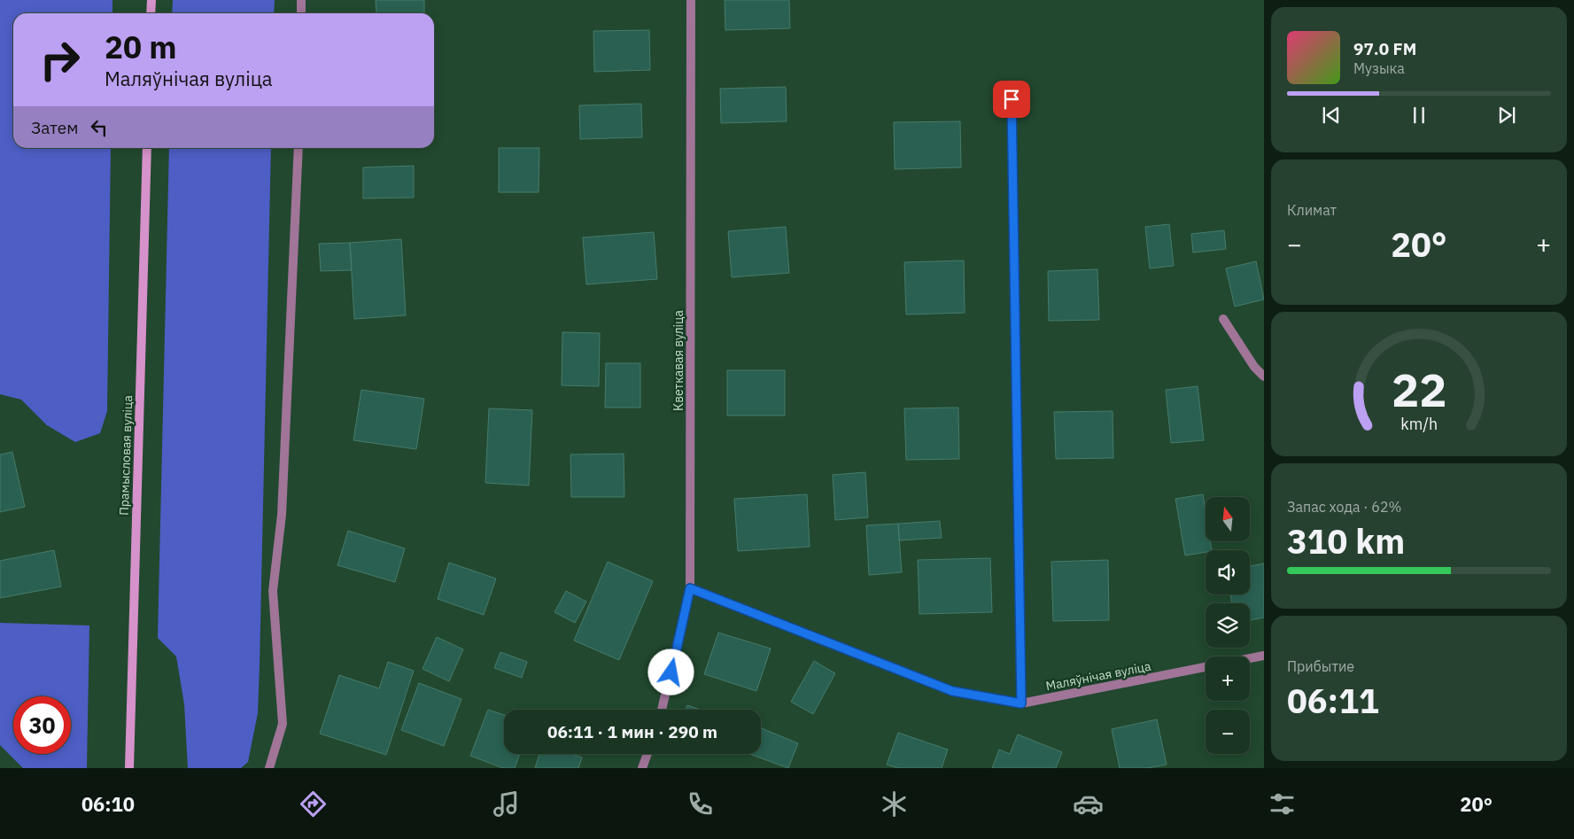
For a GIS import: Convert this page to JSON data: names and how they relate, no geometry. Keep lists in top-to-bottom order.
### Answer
{
  "streets": {
    "main road": ["Прамысловая вуліца"],
    "street": ["Кветкавая вуліца", "Маляўнічая вуліца"]
  },
  "crossings": [
    ["Кветкавая вуліца", "Маляўнічая вуліца"]
  ],
  "north": "top",
  "page": {
    "turn": ["20 m", "Маляўнічая вуліца"],
    "song": ["97.0 FM", "Музыка"],
    "then": "Затем",
    "tile": [
      "Климат",
      ["Запас хода · 62%", "310 km"],
      ["Прибытие", "06:11"]
    ],
    "heat": ["−", "20°", "+"],
    "map_buttons": ["+", "−"],
    "limit": "30",
    "trip": "06:11 · 1 мин · 290 m",
    "tabs": ["06:10", "20°"],
    "gauge": ["22", "km/h"]
  }
}
